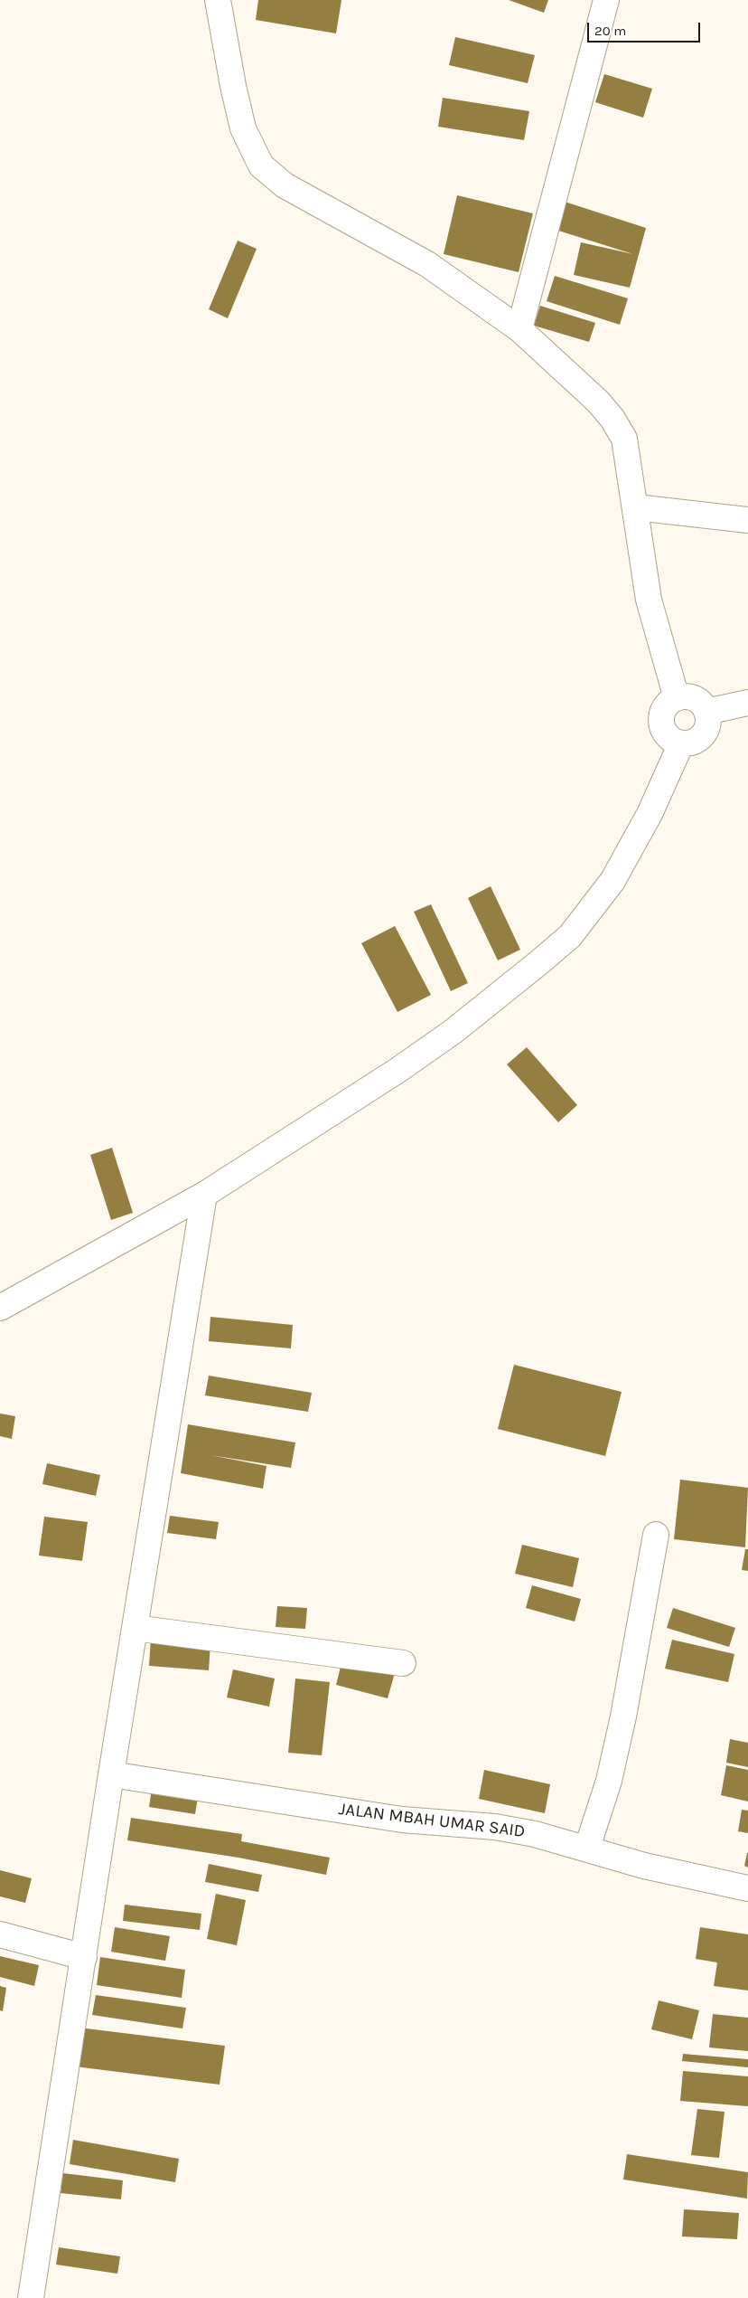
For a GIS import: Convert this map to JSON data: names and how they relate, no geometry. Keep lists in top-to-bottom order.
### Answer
{
  "streets": {
    "street": ["JALAN MBAH UMAR SAID"]
  },
  "scale_bar": "20 m"
}
